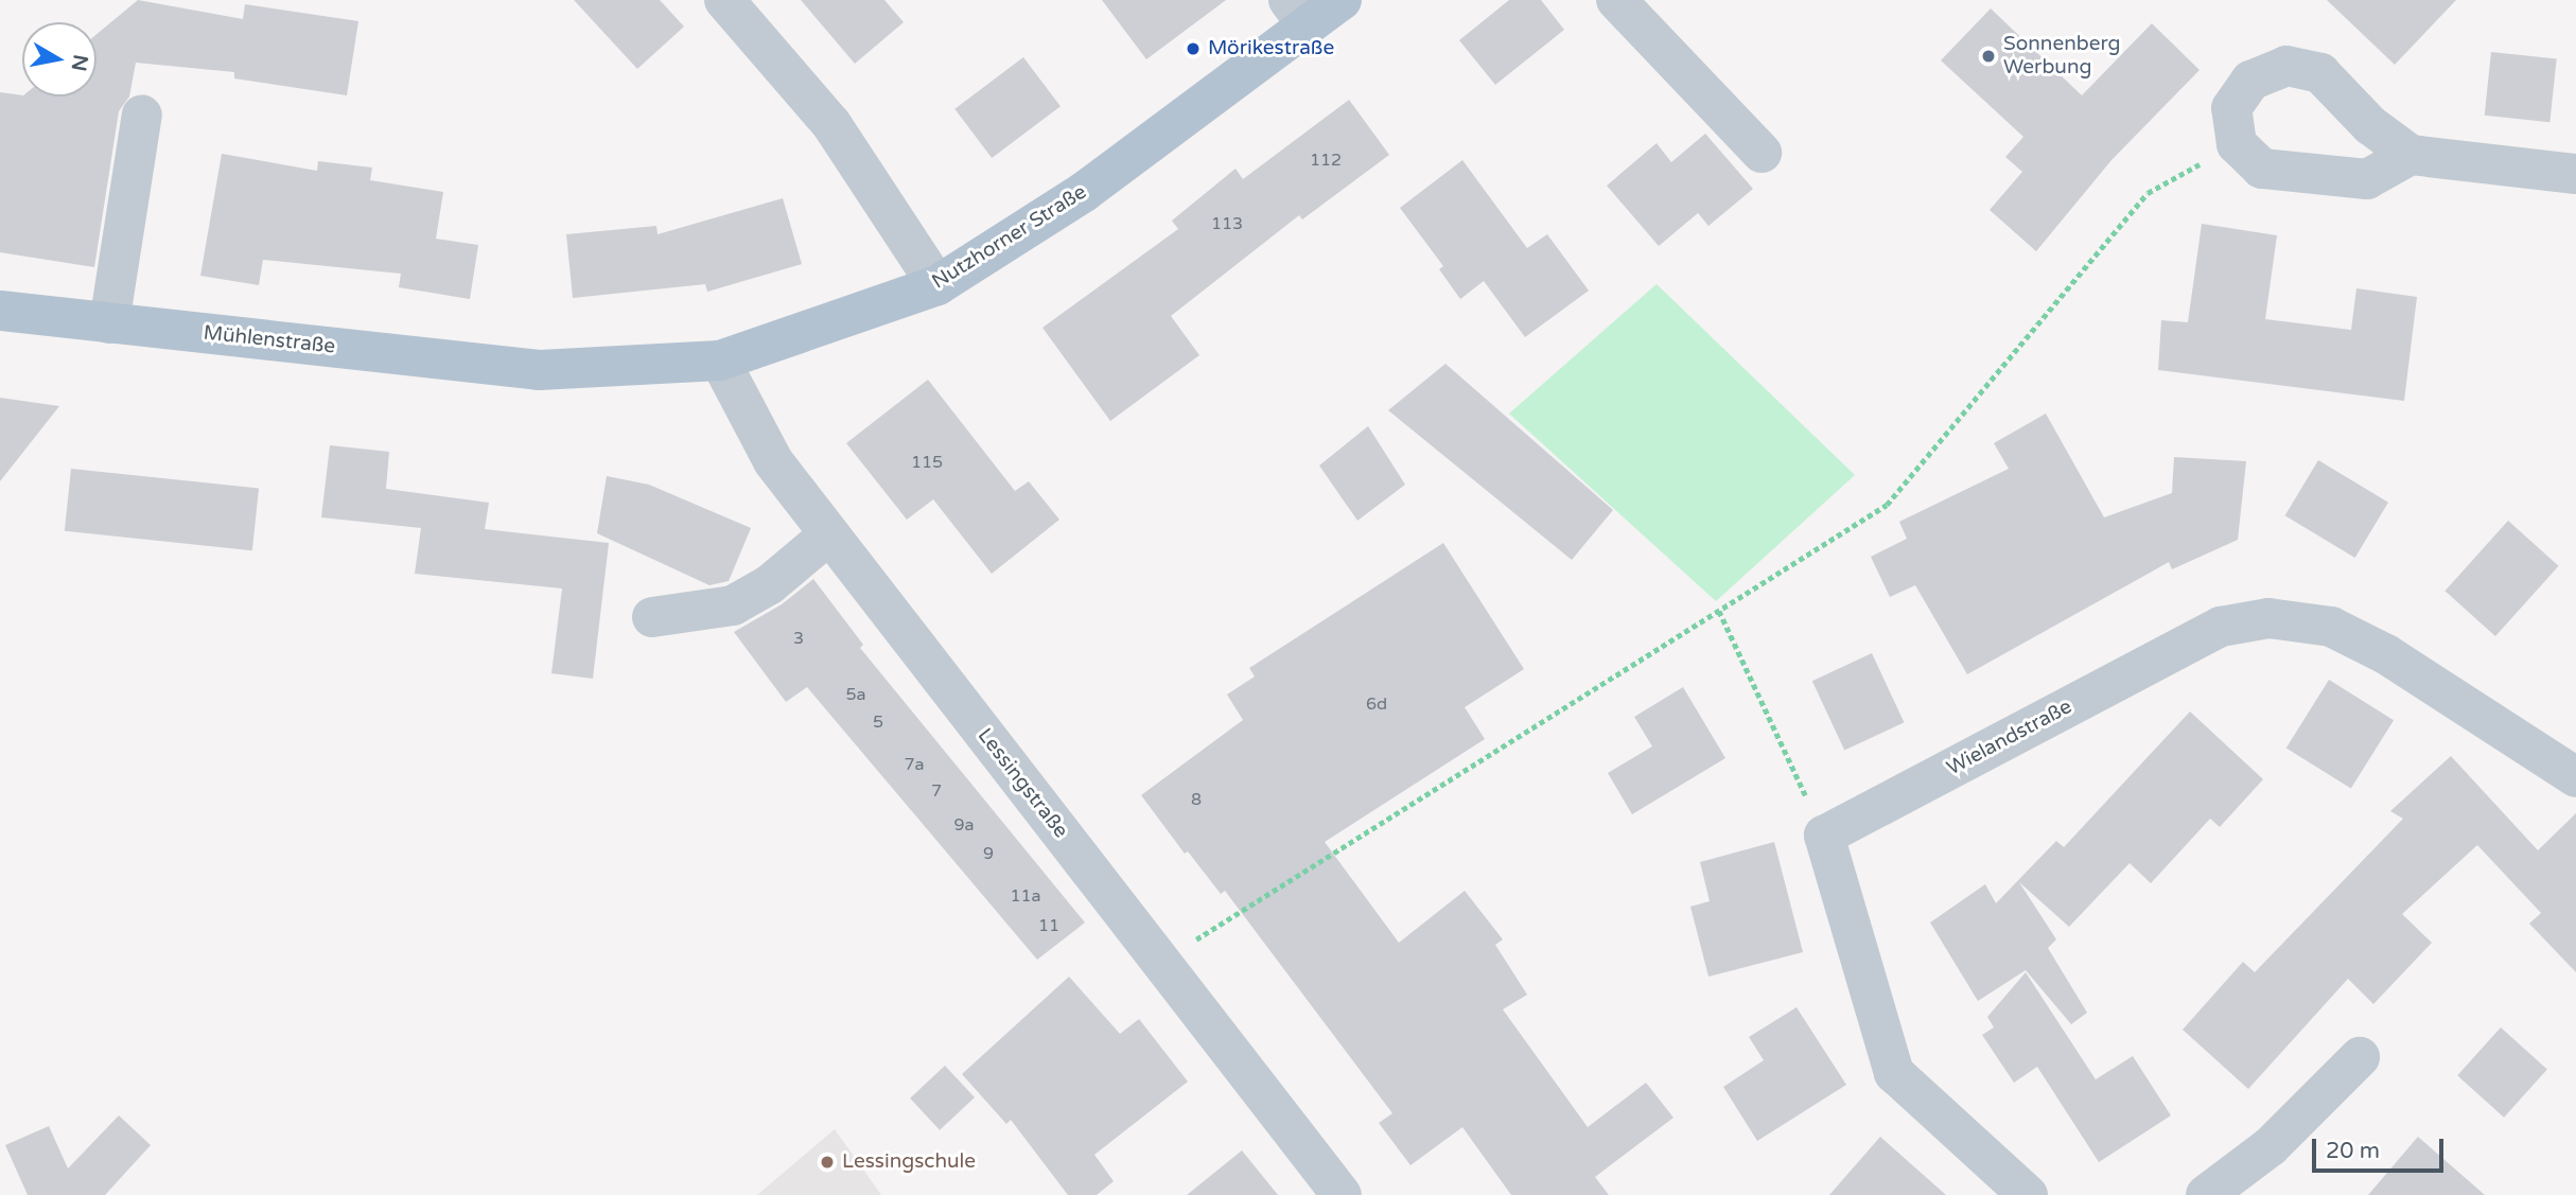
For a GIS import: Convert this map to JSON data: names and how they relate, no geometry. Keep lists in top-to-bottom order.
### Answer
{
  "streets": {
    "main road": ["Nutzhorner Straße", "Mühlenstraße"],
    "street": ["Wielandstraße", "Lessingstraße"]
  },
  "crossings": [
    ["Nutzhorner Straße", "Mühlenstraße"],
    ["Nutzhorner Straße", "Lessingstraße"]
  ],
  "places": ["Mörikestraße", "Sonnenberg Werbung", "Lessingschule"],
  "house_numbers": [
    "112",
    "113",
    "115",
    "3",
    "5a",
    "6d",
    "5",
    "7a",
    "7",
    "8",
    "9a",
    "9",
    "11a",
    "11"
  ],
  "scale_bar": "20 m",
  "north": "right"
}
